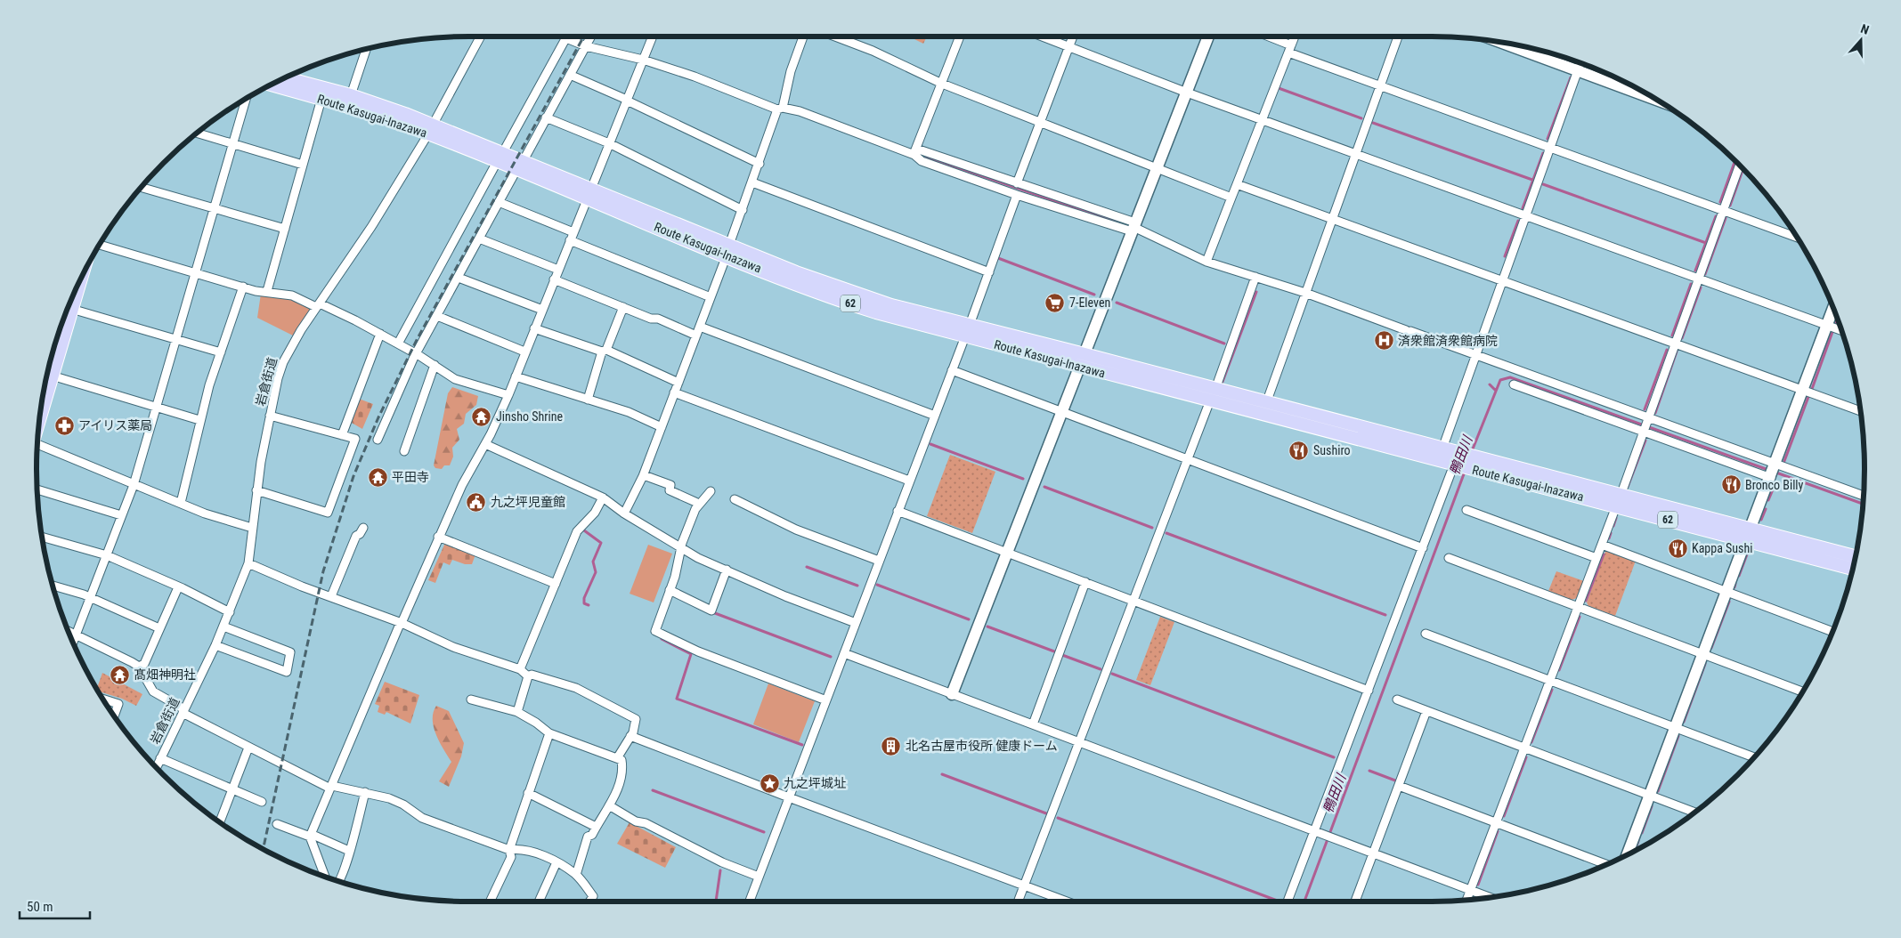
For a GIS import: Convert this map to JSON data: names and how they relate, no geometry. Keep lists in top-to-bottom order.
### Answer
{
  "streets": {
    "main road": ["Route Kasugai-Inazawa", "62"],
    "street": ["岩倉街道"]
  },
  "crossings": [
    ["Route Kasugai-Inazawa", "岩倉街道"]
  ],
  "water": ["鴨田川"],
  "places": {
    "supermarket": ["7-Eleven"],
    "hospital": ["済衆館済衆館病院"],
    "temple": ["Jinsho Shrine", "平田寺", "髙畑神明社"],
    "pharmacy": ["アイリス薬局"],
    "restaurant": ["Sushiro", "Bronco Billy", "Kappa Sushi"],
    "public building": ["九之坪児童館"],
    "building": ["北名古屋市役所 健康ドーム"],
    "place": ["九之坪城址"]
  },
  "scale_bar": "50 m",
  "north": "top"
}
